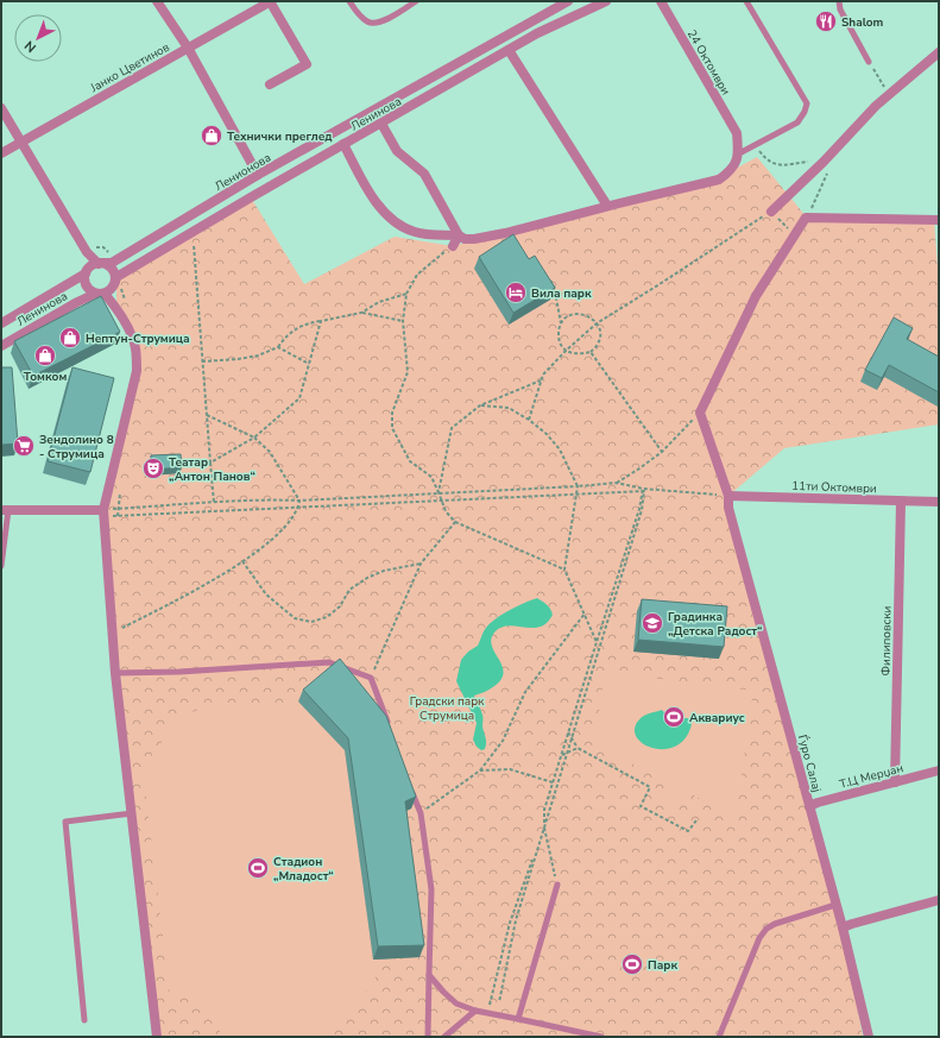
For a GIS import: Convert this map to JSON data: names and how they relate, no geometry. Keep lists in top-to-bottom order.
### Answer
{
  "streets": {
    "street": [
      "24 Октомври",
      "Јанко Цветинов",
      "Ленинова",
      "Ленионова",
      "11ти Октомври",
      "Филиповски",
      "Ѓуро Салај",
      "Т.Ц Мерџан"
    ]
  },
  "crossings": [
    ["Ленинова", "Ленионова"],
    ["11ти Октомври", "Филиповски"],
    ["11ти Октомври", "Ѓуро Салај"],
    ["Филиповски", "Т.Ц Мерџан"],
    ["Ѓуро Салај", "Т.Ц Мерџан"]
  ],
  "parks": ["Градски парк Струмица"],
  "places": {
    "restaurant": ["Shalom"],
    "shop": ["Технички преглед", "Нептун-Струмица", "Томком"],
    "hotel": ["Вила парк"],
    "supermarket": ["Зендолино 8 - Струмица"],
    "theatre": ["Театар „Антон Панов“"],
    "school or university": ["Градинка „Детска Радост“"],
    "sports": ["Аквариус", "Стадион „Младост“", "Парк"]
  },
  "north": "bottom left"
}
